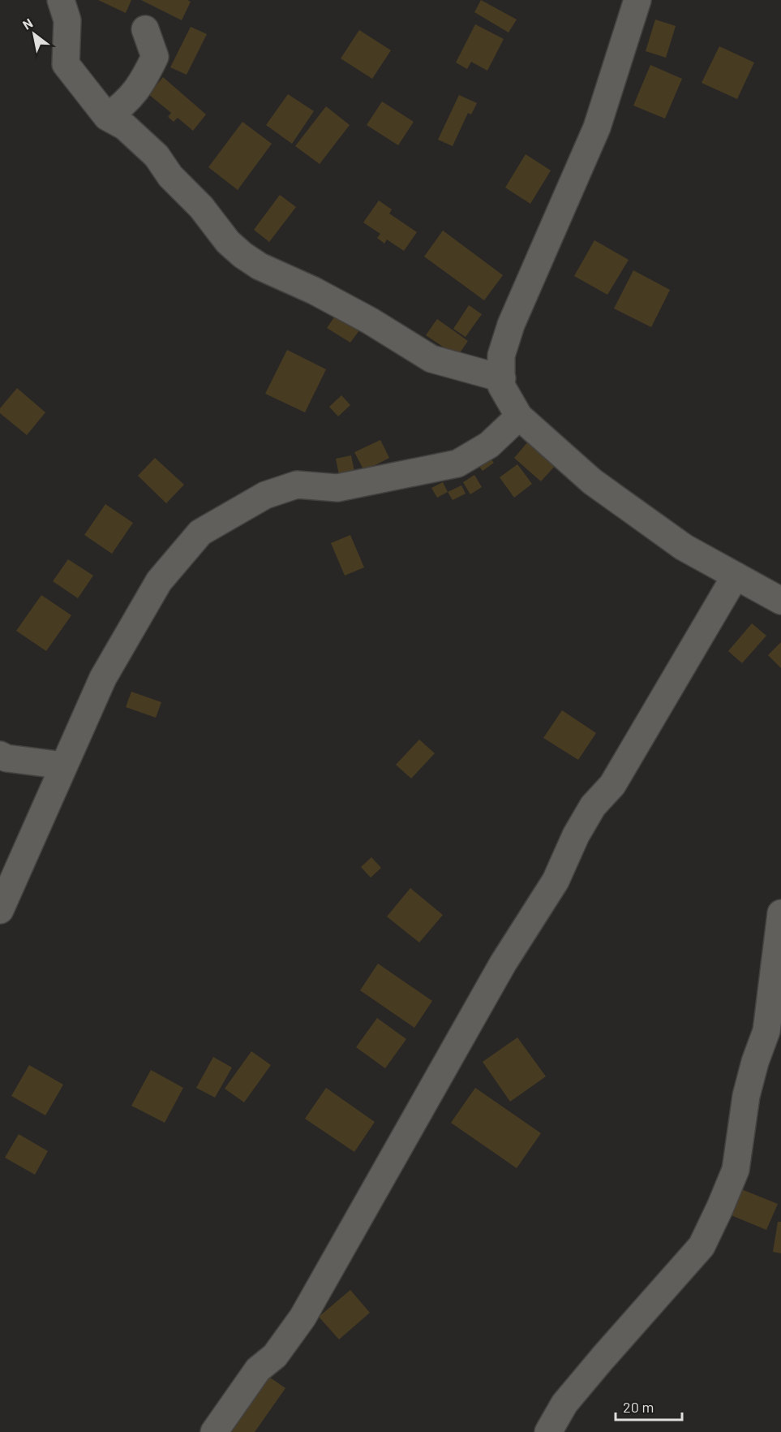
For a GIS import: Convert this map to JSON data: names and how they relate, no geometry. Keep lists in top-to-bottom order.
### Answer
{
  "scale_bar": "20 m",
  "north": "top left"
}
